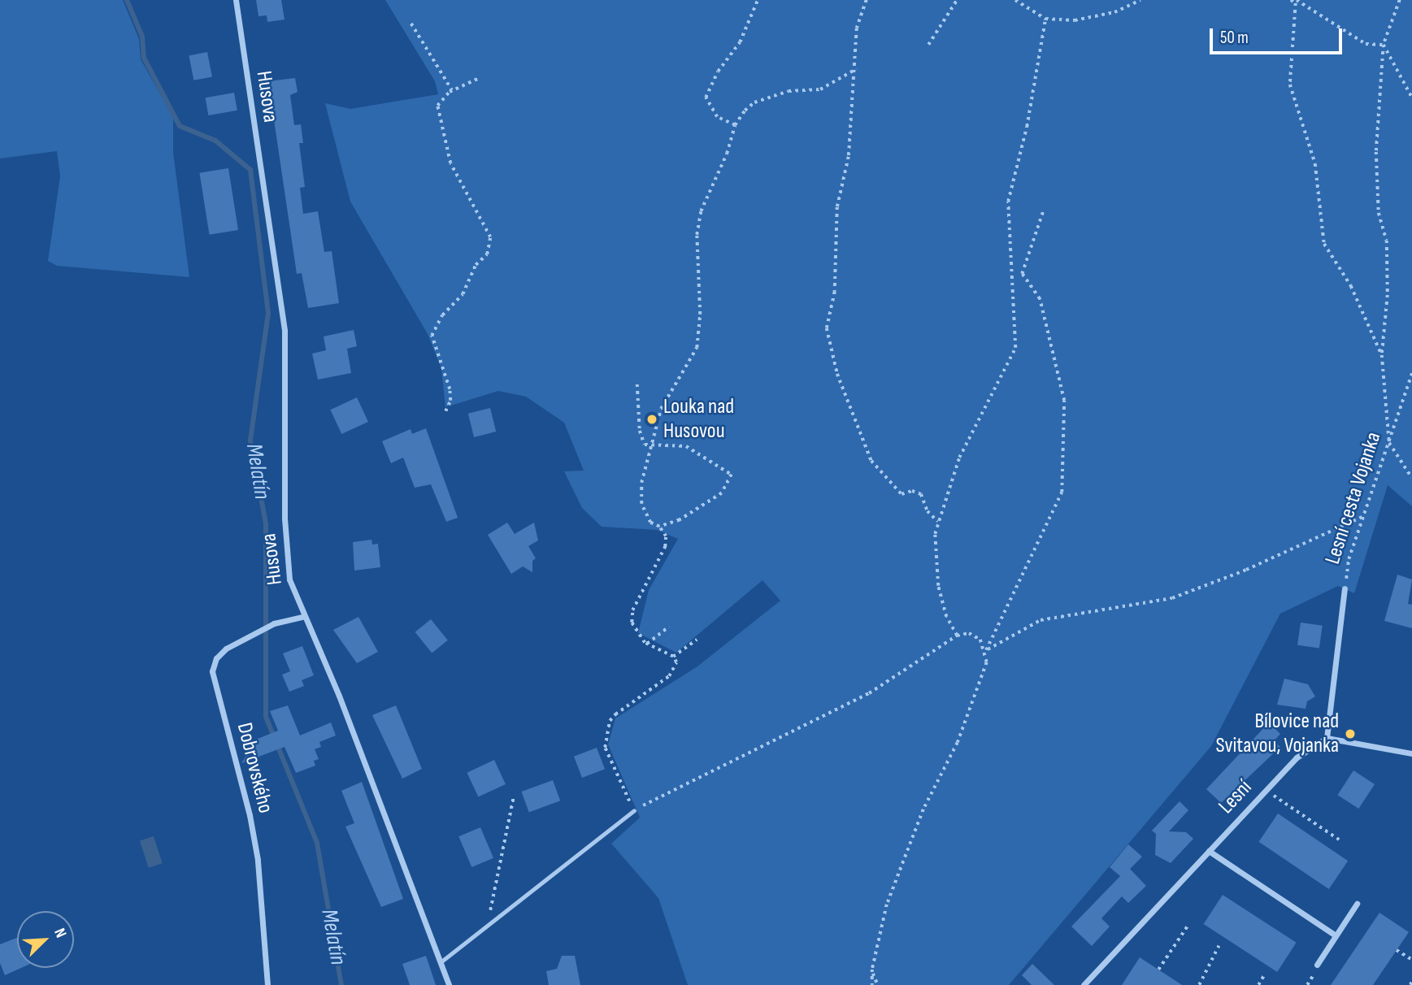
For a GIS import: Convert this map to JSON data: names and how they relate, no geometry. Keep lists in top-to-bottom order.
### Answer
{
  "streets": {
    "street": [
      "Husova",
      "Lesní cesta Vojanka",
      "Dobrovského",
      "Lesní"
    ]
  },
  "crossings": [
    ["Husova", "Dobrovského"],
    ["Lesní cesta Vojanka", "Lesní"]
  ],
  "water": ["Melatín"],
  "places": ["Louka nad Husovou", "Bílovice nad Svitavou, Vojanka"],
  "scale_bar": "50 m",
  "north": "top right"
}
